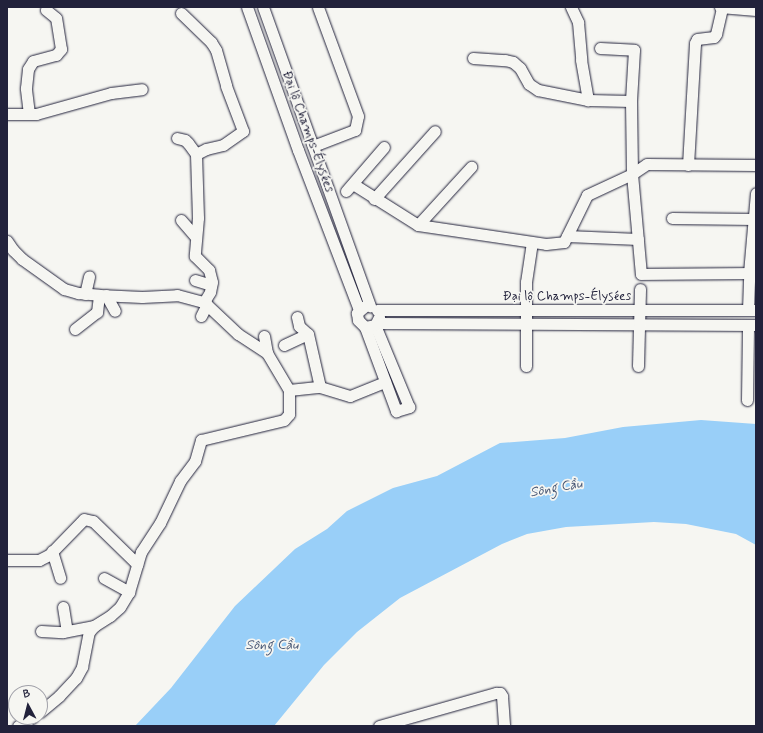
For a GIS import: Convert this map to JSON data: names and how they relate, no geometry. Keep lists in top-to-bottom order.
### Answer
{
  "streets": {
    "street": ["Đại lộ Champs-Élysées"]
  },
  "water": ["Sông Cầu"],
  "north": "top"
}
